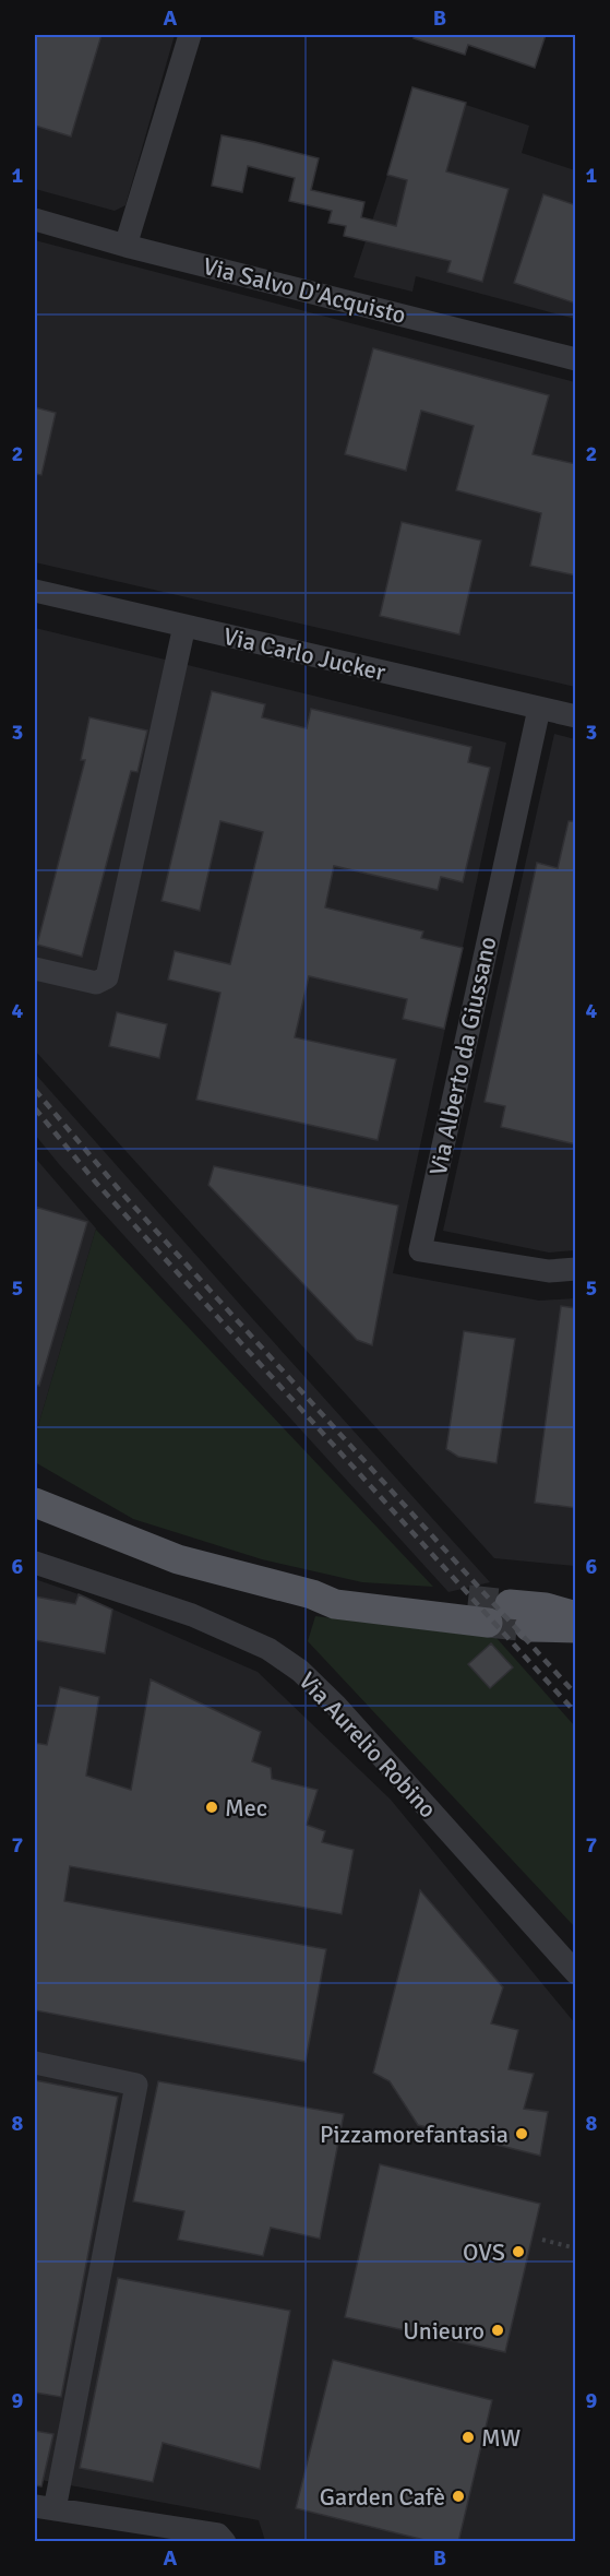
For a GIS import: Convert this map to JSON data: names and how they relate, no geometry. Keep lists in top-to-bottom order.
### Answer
{
  "streets": {
    "street": [
      "Via Salvo D'Acquisto",
      "Via Carlo Jucker",
      "Via Alberto da Giussano",
      "Via Aurelio Robino"
    ]
  },
  "crossings": [
    ["Via Carlo Jucker", "Via Alberto da Giussano"]
  ],
  "places": [
    "Mec",
    "Pizzamorefantasia",
    "OVS",
    "Unieuro",
    "MW",
    "Garden Cafè"
  ],
  "grid": {
    "columns": ["A", "B"],
    "rows": [
      "1",
      "2",
      "3",
      "4",
      "5",
      "6",
      "7",
      "8",
      "9"
    ]
  }
}
